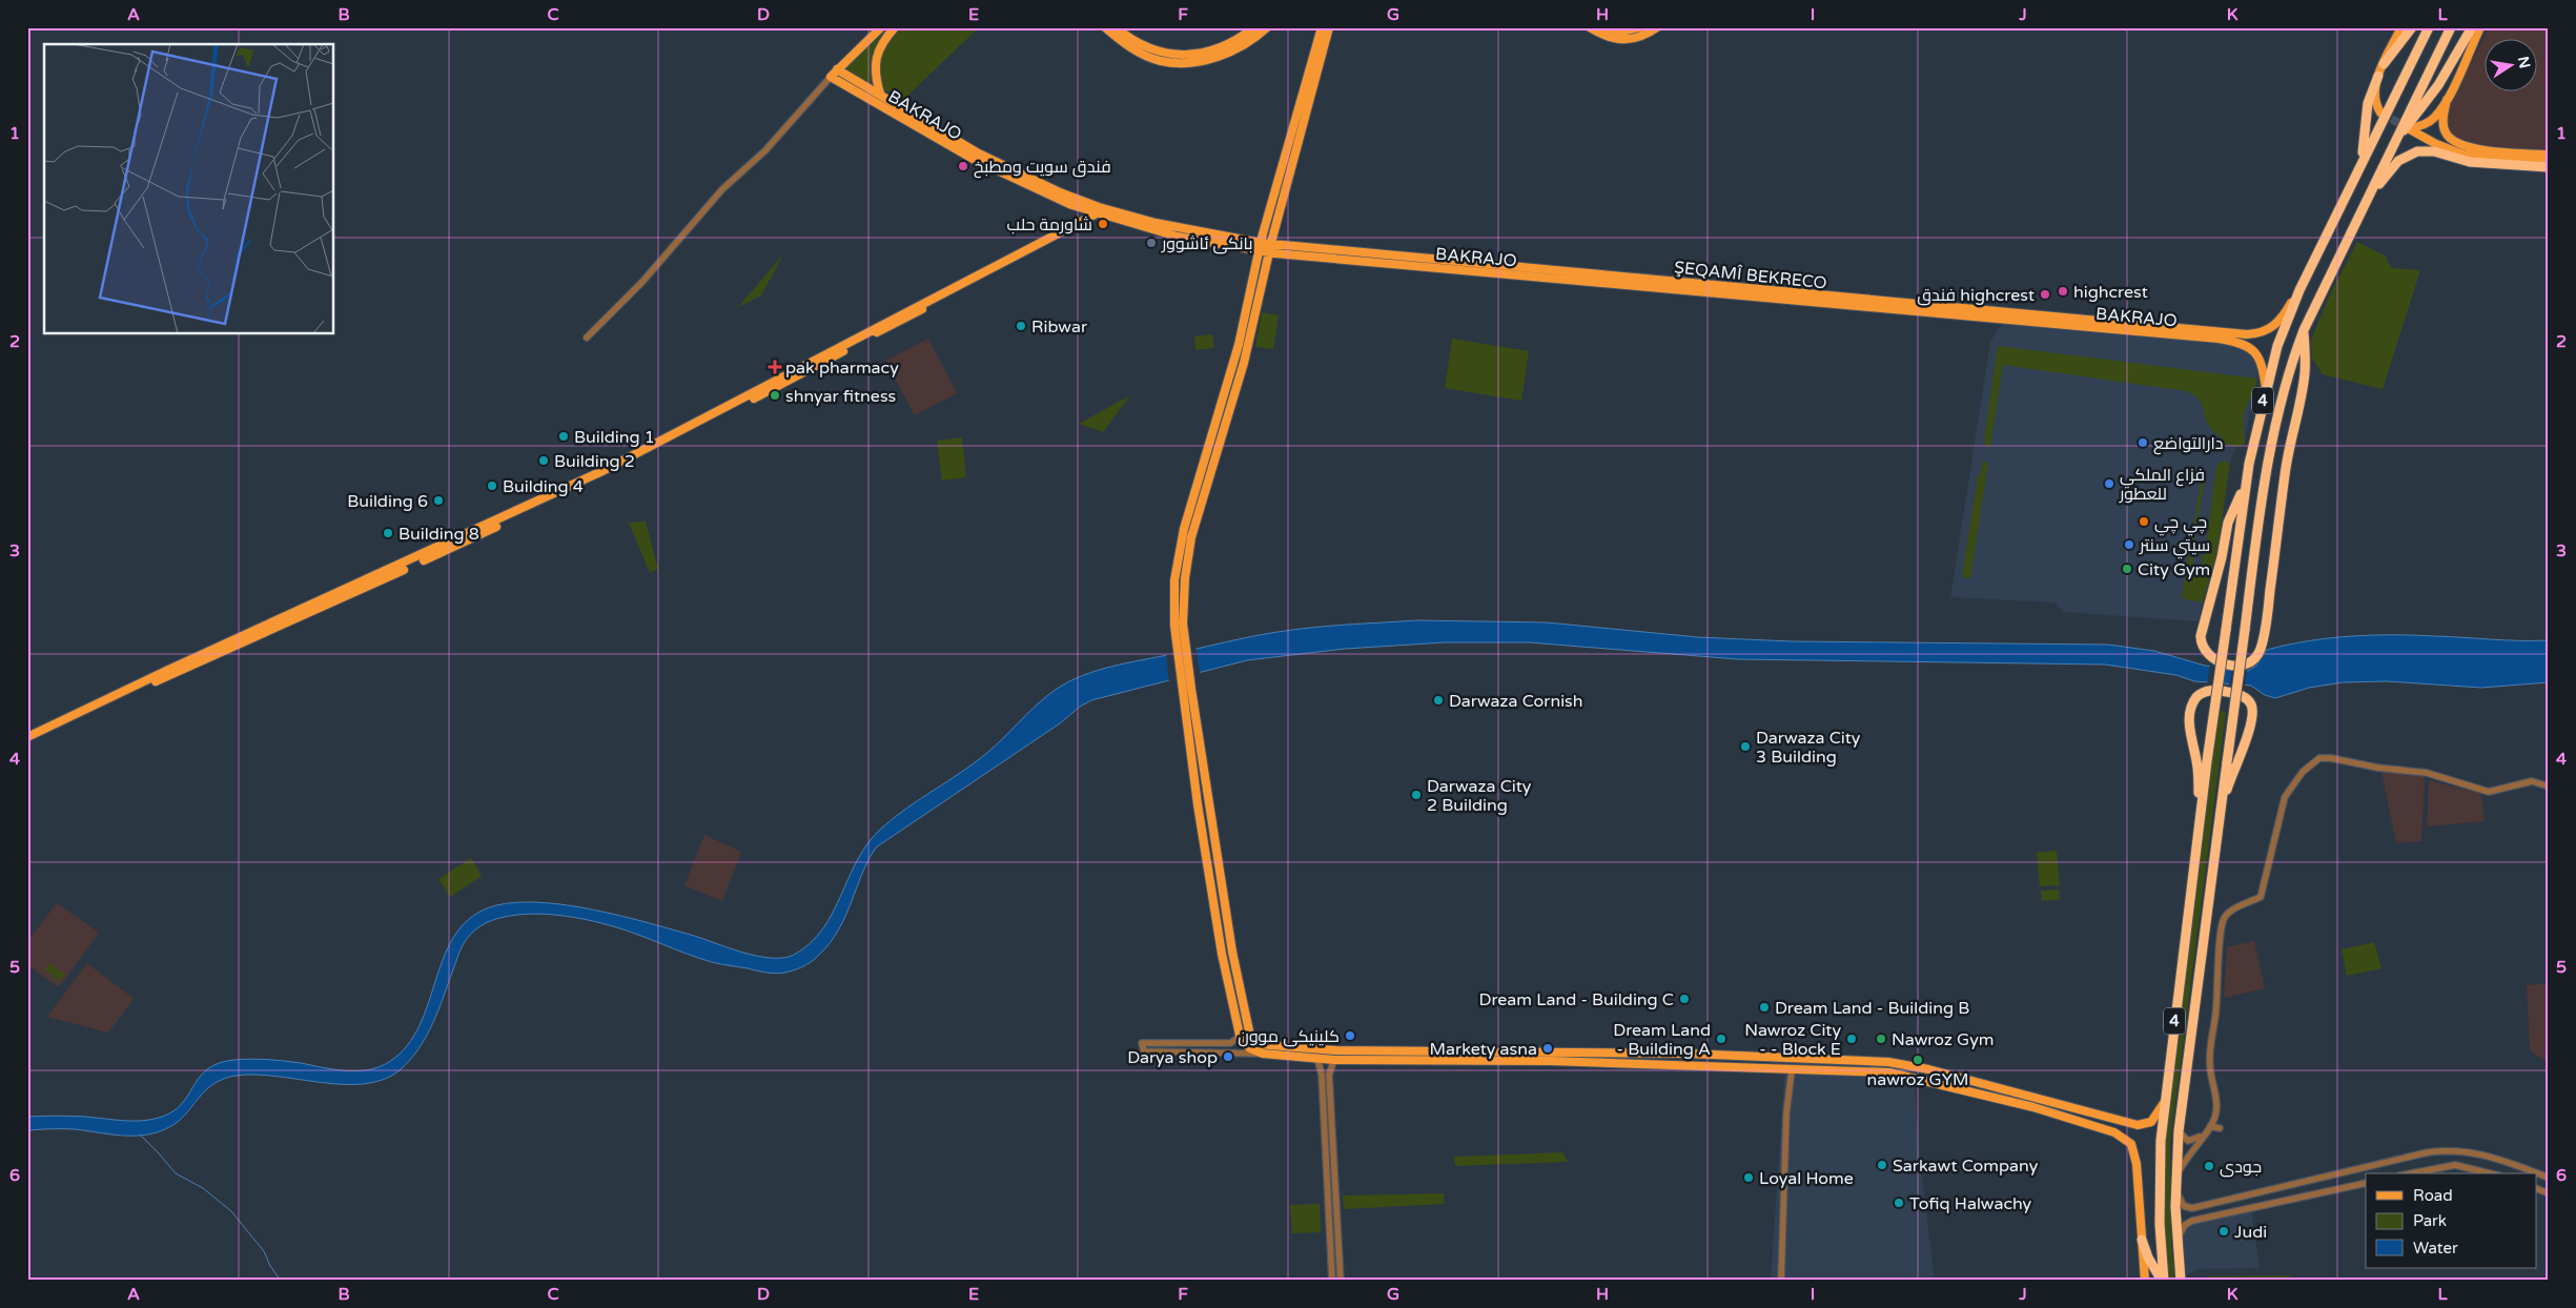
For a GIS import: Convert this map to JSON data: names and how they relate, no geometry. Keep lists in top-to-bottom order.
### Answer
{
  "streets": {
    "highway": ["4"],
    "main road": ["BAKRAJO", "ŞEQAMÎ BEKRECO"]
  },
  "crossings": [
    ["BAKRAJO", "ŞEQAMÎ BEKRECO"]
  ],
  "places": {
    "other": [
      "فندق سويت ومطبخ",
      "شاورمة حلب",
      "بانکی ئاشوور",
      "highcrest",
      "فندق highcrest",
      "Ribwar",
      "shnyar fitness",
      "Building 1",
      "دارالتواضع",
      "Building 2",
      "فزاع الملكي للعطور",
      "Building 4",
      "Building 6",
      "چي چي",
      "Building 8",
      "سيتي سنتر",
      "City Gym",
      "Darwaza Cornish",
      "Darwaza City 3 Building",
      "Darwaza City 2 Building",
      "Dream Land - Building C",
      "Dream Land - Building B",
      "کلینیکی موون",
      "Dream Land - Building A",
      "Nawroz City - - Block E",
      "Nawroz Gym",
      "Markety asna",
      "Darya shop",
      "nawroz GYM",
      "Sarkawt Company",
      "جودی",
      "Loyal Home",
      "Tofiq Halwachy",
      "Judi"
    ],
    "health": ["pak pharmacy"]
  },
  "legend": ["Road", "Park", "Water"],
  "north": "right",
  "grid": {
    "columns": [
      "A",
      "B",
      "C",
      "D",
      "E",
      "F",
      "G",
      "H",
      "I",
      "J",
      "K",
      "L"
    ],
    "rows": [
      "1",
      "2",
      "3",
      "4",
      "5",
      "6"
    ]
  }
}
